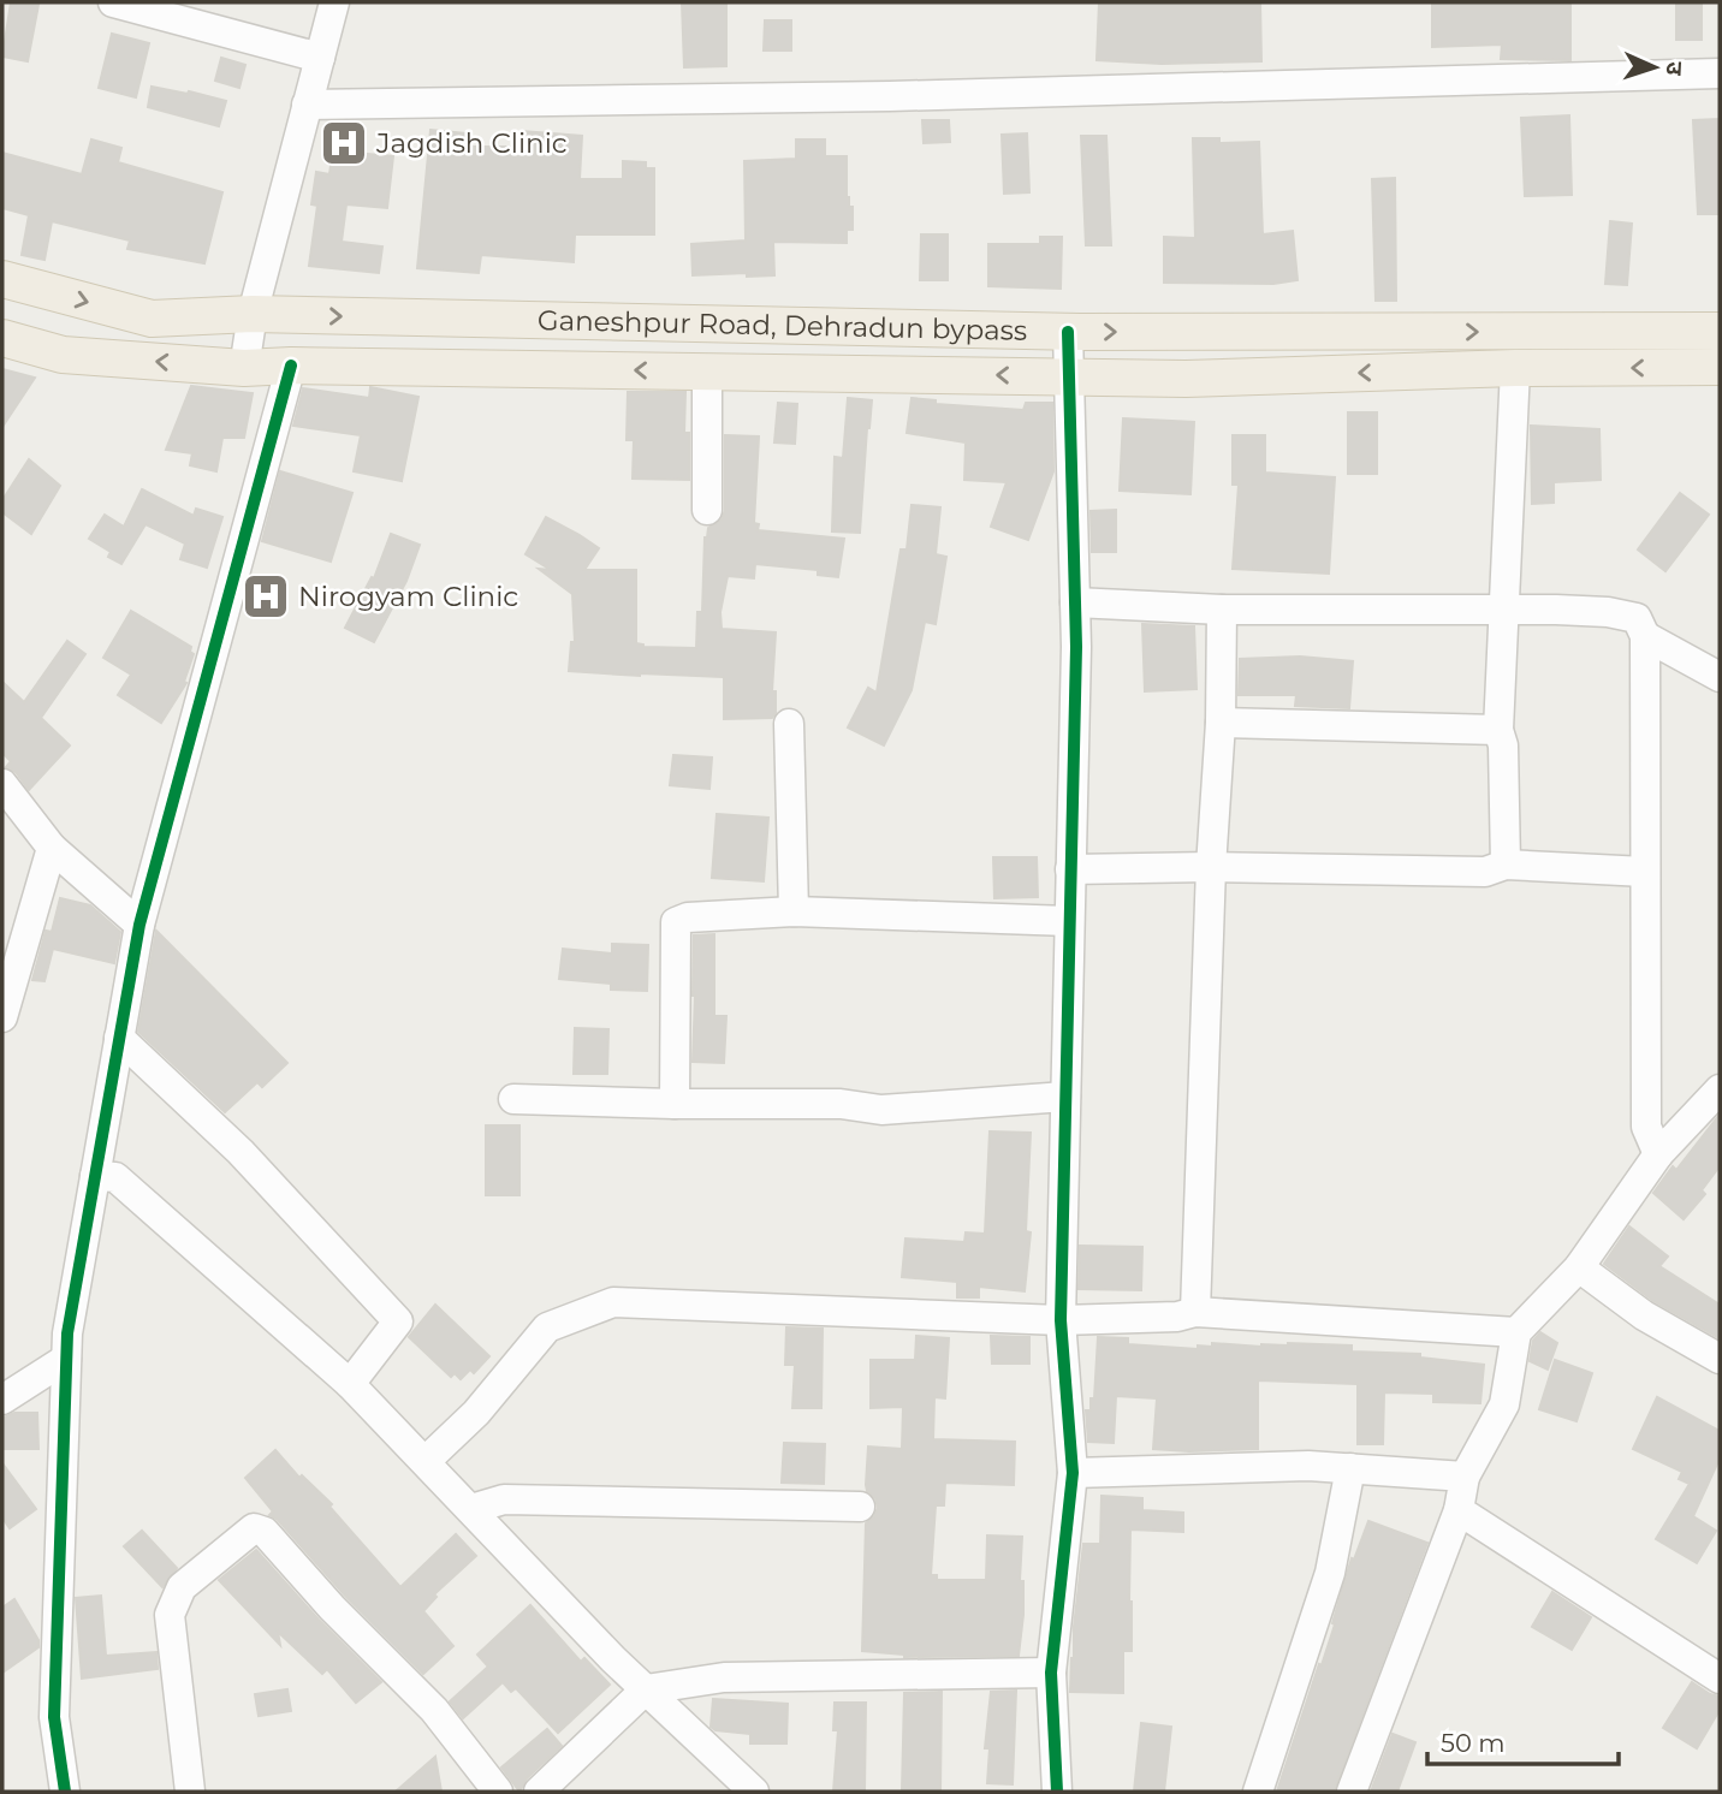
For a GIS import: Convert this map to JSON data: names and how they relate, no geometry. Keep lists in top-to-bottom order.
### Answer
{
  "streets": {
    "main road": ["Ganeshpur Road, Dehradun bypass"]
  },
  "places": {
    "hospital": ["Jagdish Clinic", "Nirogyam Clinic"]
  },
  "scale_bar": "50 m",
  "north": "right"
}
